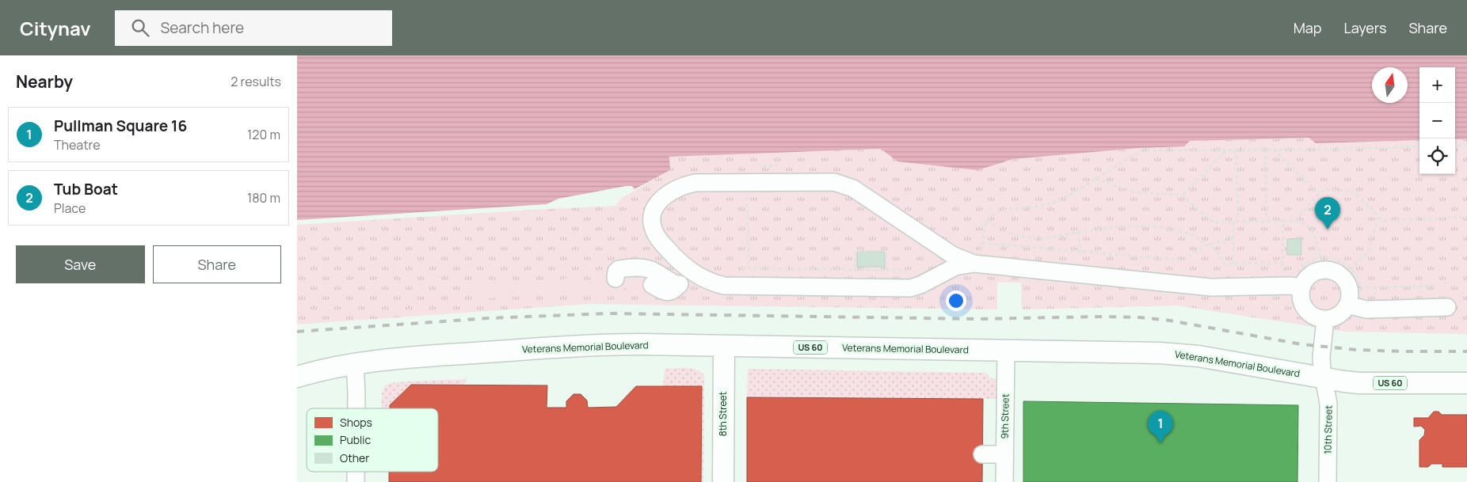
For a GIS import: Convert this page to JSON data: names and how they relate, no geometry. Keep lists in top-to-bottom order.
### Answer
{
  "streets": {
    "main road": ["Veterans Memorial Boulevard", "US 60", "8th Street"],
    "street": ["9th Street", "10th Street"]
  },
  "crossings": [
    ["Veterans Memorial Boulevard", "8th Street"],
    ["Veterans Memorial Boulevard", "9th Street"],
    ["Veterans Memorial Boulevard", "10th Street"]
  ],
  "legend": ["Shops", "Public", "Other"],
  "north": "top",
  "page": {
    "header": "Citynav",
    "search": "Search here",
    "nav": ["Map", "Layers", "Share"],
    "heading": ["Nearby", "2 results"],
    "map_buttons": ["+", "−"],
    "list": [
      {
        "mark": "1",
        "name": "Pullman Square 16",
        "note": "Theatre",
        "value": "120 m"
      },
      {
        "mark": "2",
        "name": "Tub Boat",
        "note": "Place",
        "value": "180 m"
      }
    ],
    "pins": ["2", "1"],
    "buttons": ["Save", "Share"]
  }
}
